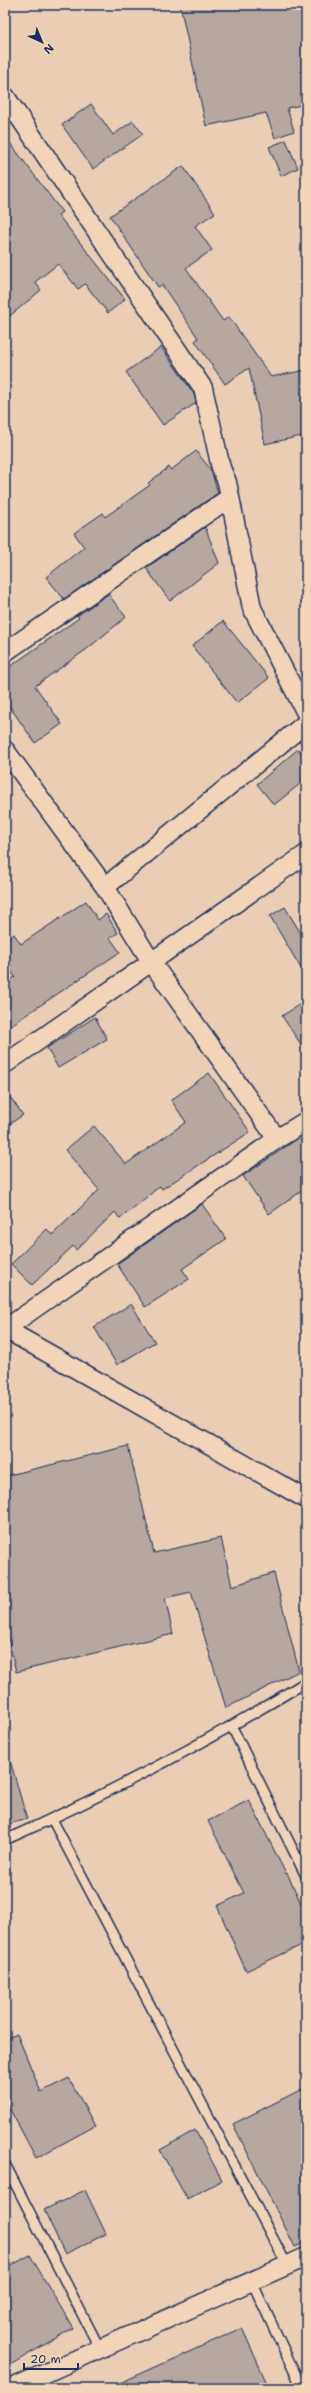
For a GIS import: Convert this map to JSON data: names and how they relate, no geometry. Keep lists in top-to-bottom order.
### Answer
{
  "scale_bar": "20 m",
  "north": "bottom right"
}
